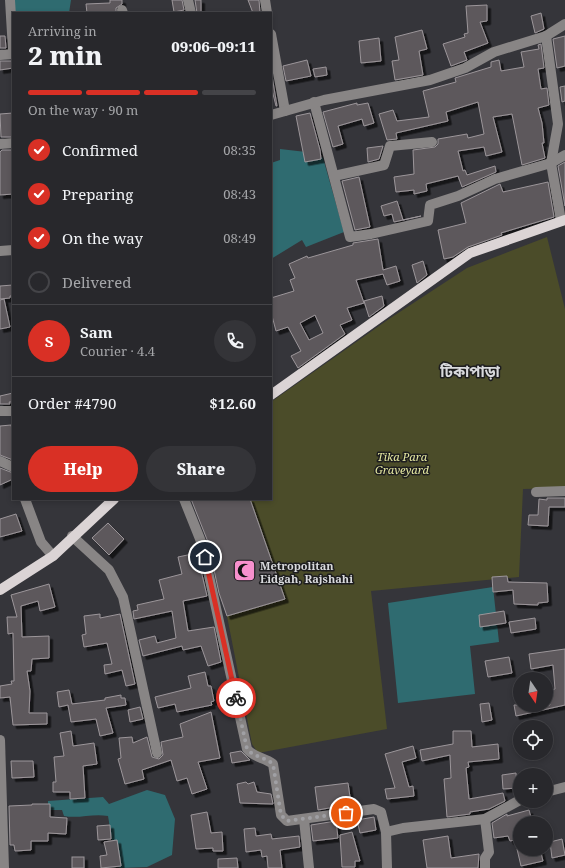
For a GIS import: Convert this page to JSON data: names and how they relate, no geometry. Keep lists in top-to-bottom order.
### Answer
{
  "districts": ["টিকাপাড়া"],
  "parks": ["Tika Para Graveyard"],
  "places": {
    "mosque": ["Metropolitan Eidgah, Rajshahi"]
  },
  "north": "bottom",
  "page": {
    "heading": ["2 min", "Arriving in", "09:06–09:11"],
    "panel": [
      "Sam",
      "Courier · 4.4",
      "Order #4790",
      "$12.60"
    ],
    "bar": "On the way · 90 m",
    "list": [
      ["Confirmed", "08:35"],
      ["Preparing", "08:43"],
      ["On the way", "08:49"],
      "Delivered"
    ],
    "round": "S",
    "buttons": ["Help", "Share"],
    "map_buttons": ["+", "−"]
  }
}
